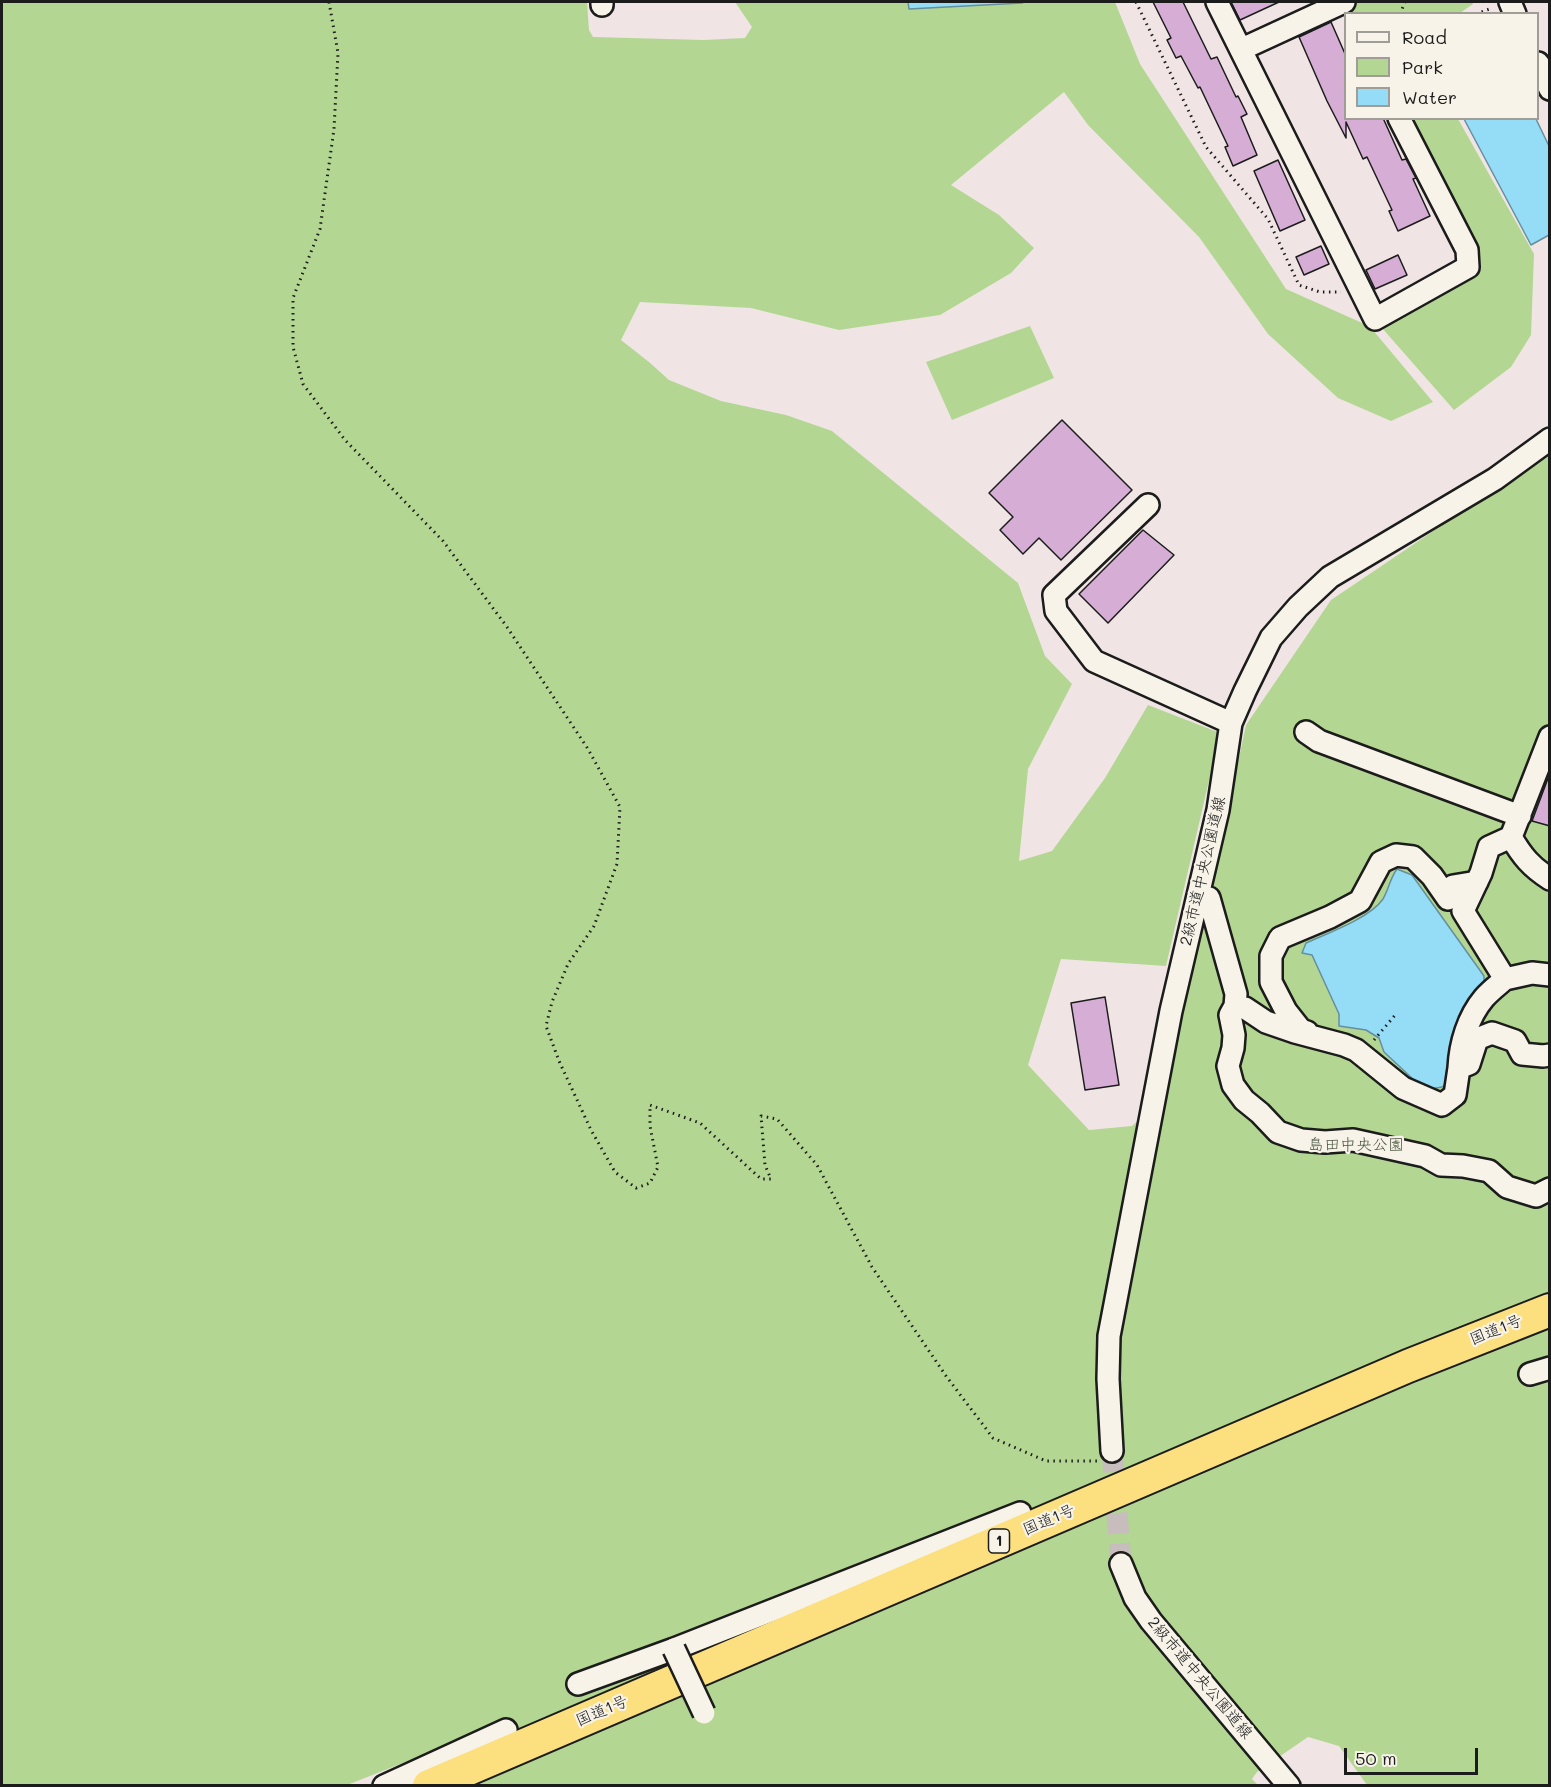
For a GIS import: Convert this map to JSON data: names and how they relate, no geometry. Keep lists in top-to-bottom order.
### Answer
{
  "streets": {
    "highway": ["国道1号", "1"],
    "street": ["2級市道中央公園道線"]
  },
  "parks": ["島田中央公園"],
  "legend": ["Road", "Park", "Water"],
  "scale_bar": "50 m"
}
